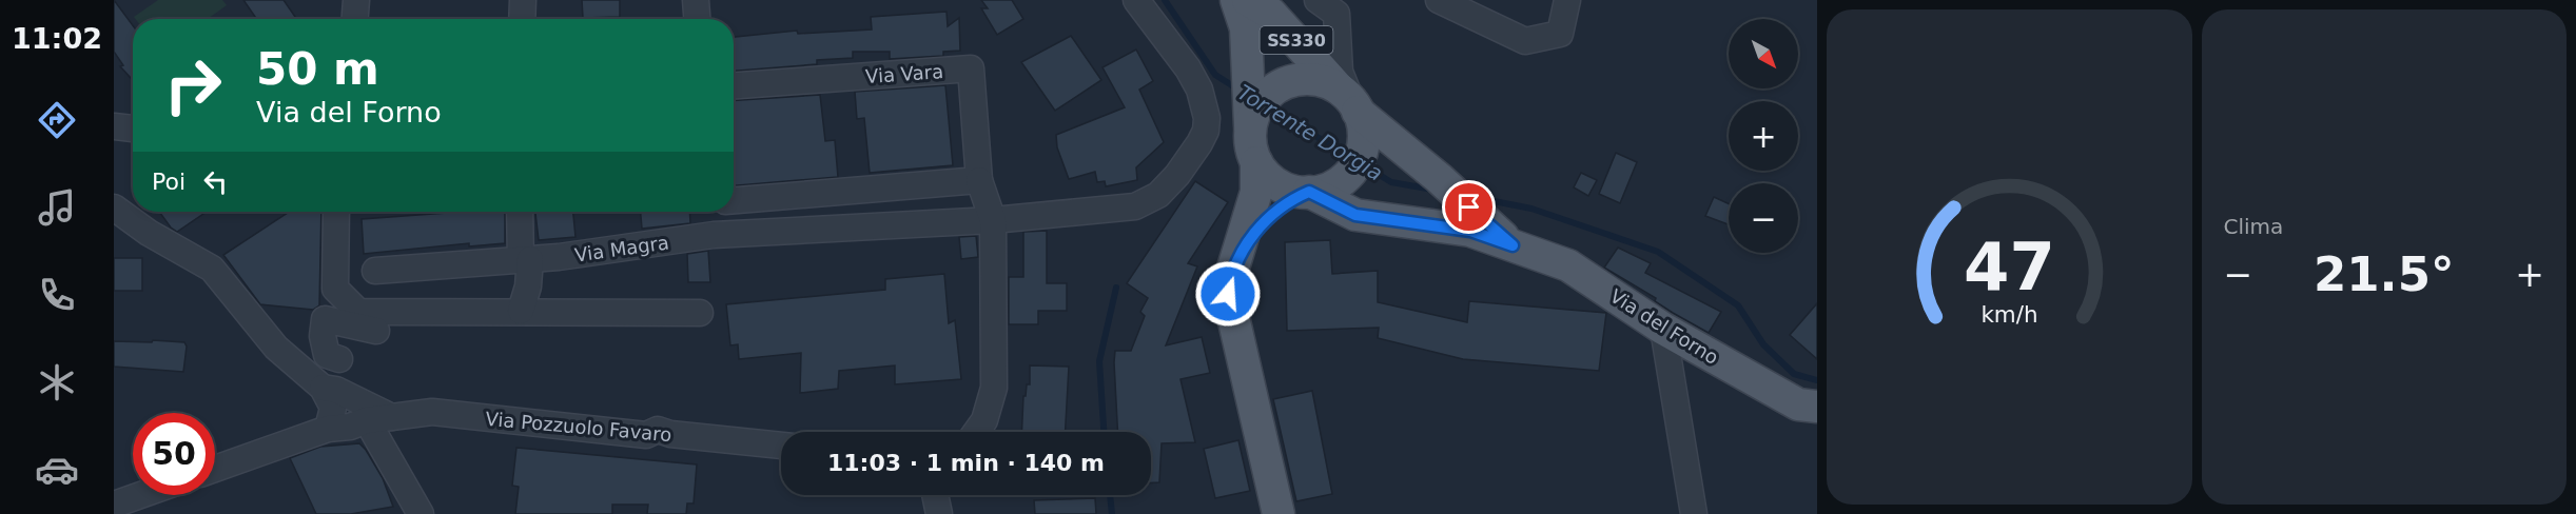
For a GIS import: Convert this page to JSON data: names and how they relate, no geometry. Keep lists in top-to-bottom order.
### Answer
{
  "streets": {
    "main road": ["SS330", "Via del Forno"],
    "street": ["Via Vara", "Via Magra", "Via Pozzuolo Favaro"]
  },
  "crossings": [
    ["SS330", "Via del Forno"]
  ],
  "water": ["Torrente Dorgia"],
  "north": "bottom right",
  "page": {
    "tabs": "11:02",
    "tile": "Clima",
    "map_buttons": ["+", "−"],
    "turn": ["50 m", "Via del Forno"],
    "then": "Poi",
    "heat": ["−", "21.5°", "+"],
    "limit": "50",
    "trip": "11:03 · 1 min · 140 m",
    "gauge": ["47", "km/h"]
  }
}
